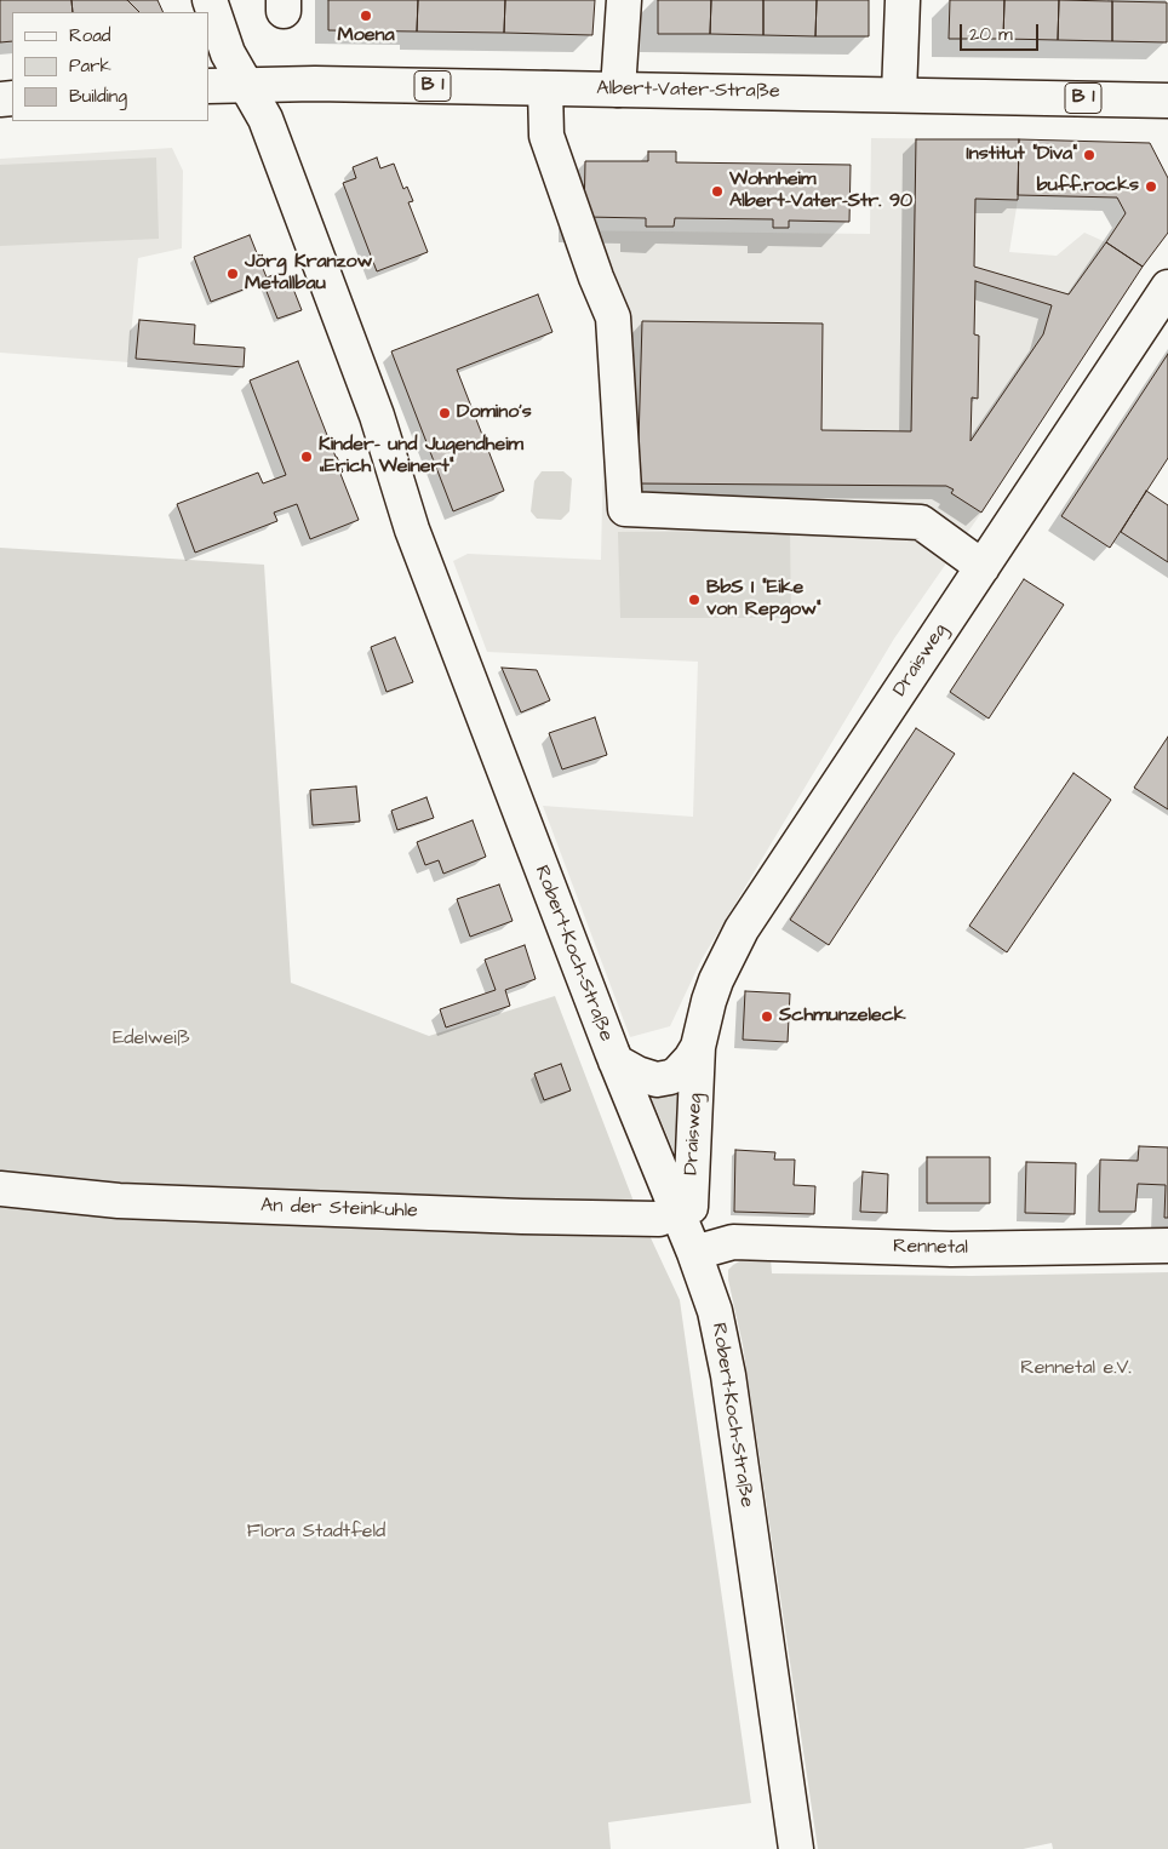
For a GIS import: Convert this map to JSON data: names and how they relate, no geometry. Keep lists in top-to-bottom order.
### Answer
{
  "streets": {
    "street": [
      "B 1",
      "Albert-Vater-Straße",
      "Draisweg",
      "Robert-Koch-Straße",
      "An der Steinkuhle",
      "Rennetal"
    ]
  },
  "crossings": [
    ["Albert-Vater-Straße", "Robert-Koch-Straße"],
    ["Draisweg", "Robert-Koch-Straße"],
    ["Draisweg", "An der Steinkuhle"],
    ["Robert-Koch-Straße", "An der Steinkuhle"],
    ["Robert-Koch-Straße", "Rennetal"]
  ],
  "parks": ["Edelweiß", "Rennetal e.V.", "Flora Stadtfeld"],
  "places": [
    "Moena",
    "Institut \"Diva\"",
    "buff.rocks",
    "Wohnheim Albert-Vater-Str. 90",
    "Jörg Kranzow Metallbau",
    "Domino's",
    "Kinder- und Jugendheim „Erich Weinert“",
    "BbS I \"Eike von Repgow\"",
    "Schmunzeleck"
  ],
  "legend": ["Road", "Park", "Building"],
  "scale_bar": "20 m"
}
